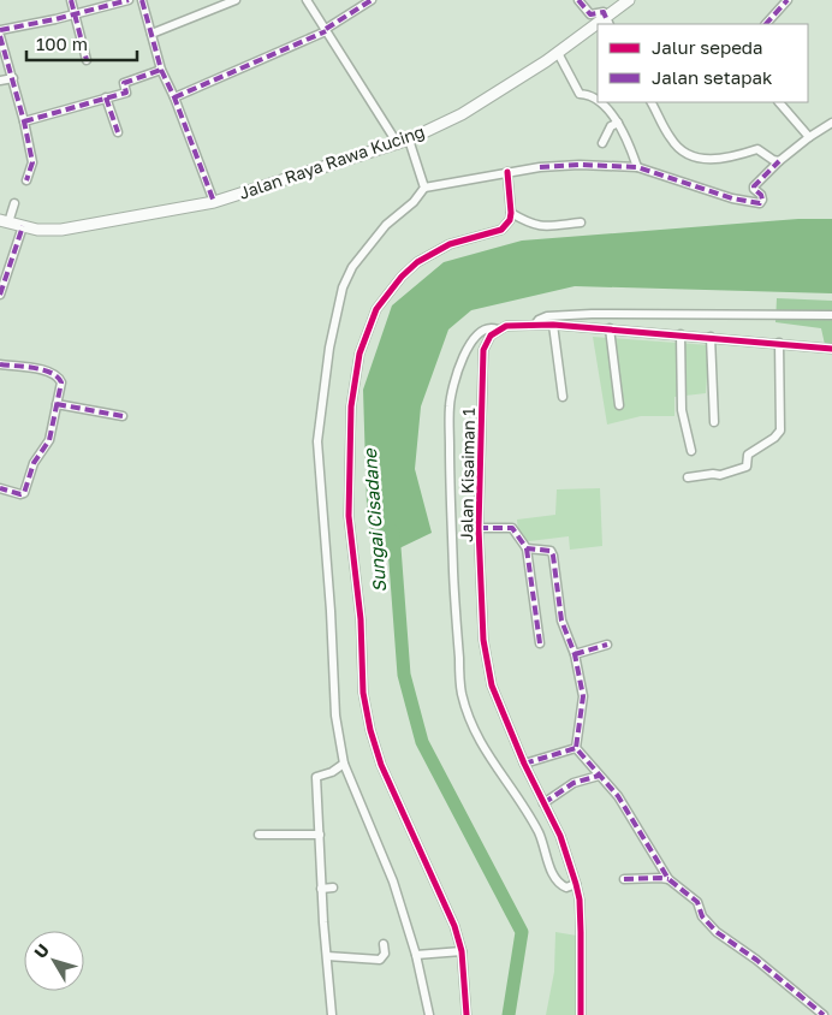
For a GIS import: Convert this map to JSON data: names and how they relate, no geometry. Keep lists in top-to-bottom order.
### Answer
{
  "streets": {
    "street": ["Jalan Raya Rawa Kucing", "Jalan Kisaiman 1"]
  },
  "water": ["Sungai Cisadane"],
  "legend": ["Jalur sepeda", "Jalan setapak"],
  "scale_bar": "100 m",
  "north": "top left"
}
